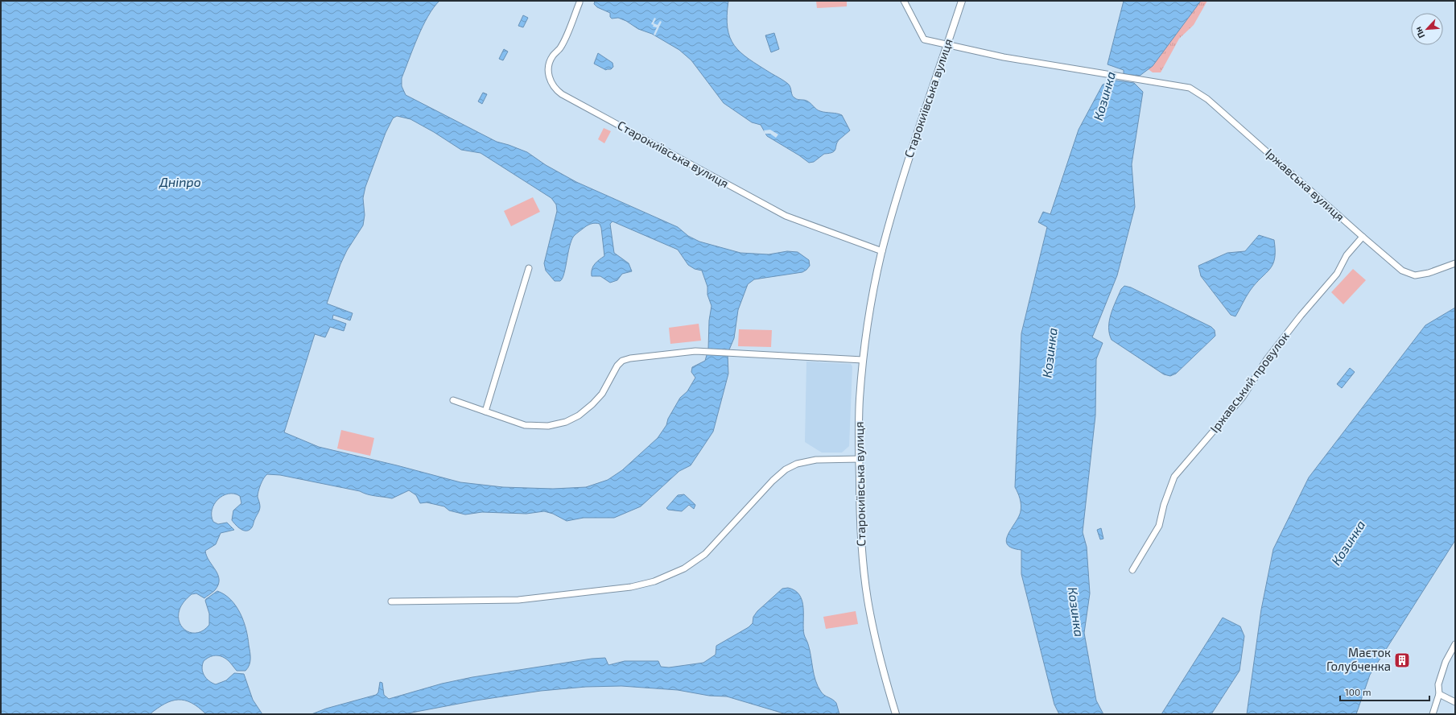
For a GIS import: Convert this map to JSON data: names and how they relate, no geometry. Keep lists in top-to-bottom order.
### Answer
{
  "streets": {
    "street": ["Старокиївська вулиця", "Іржавська вулиця", "Іржавський провулок"]
  },
  "crossings": [
    ["Старокиївська вулиця", "Іржавська вулиця"],
    ["Іржавська вулиця", "Іржавський провулок"]
  ],
  "water": ["Козинка", "Дніпро"],
  "places": {
    "building": ["Маєток Голубченка"]
  },
  "scale_bar": "100 m",
  "north": "bottom left"
}
